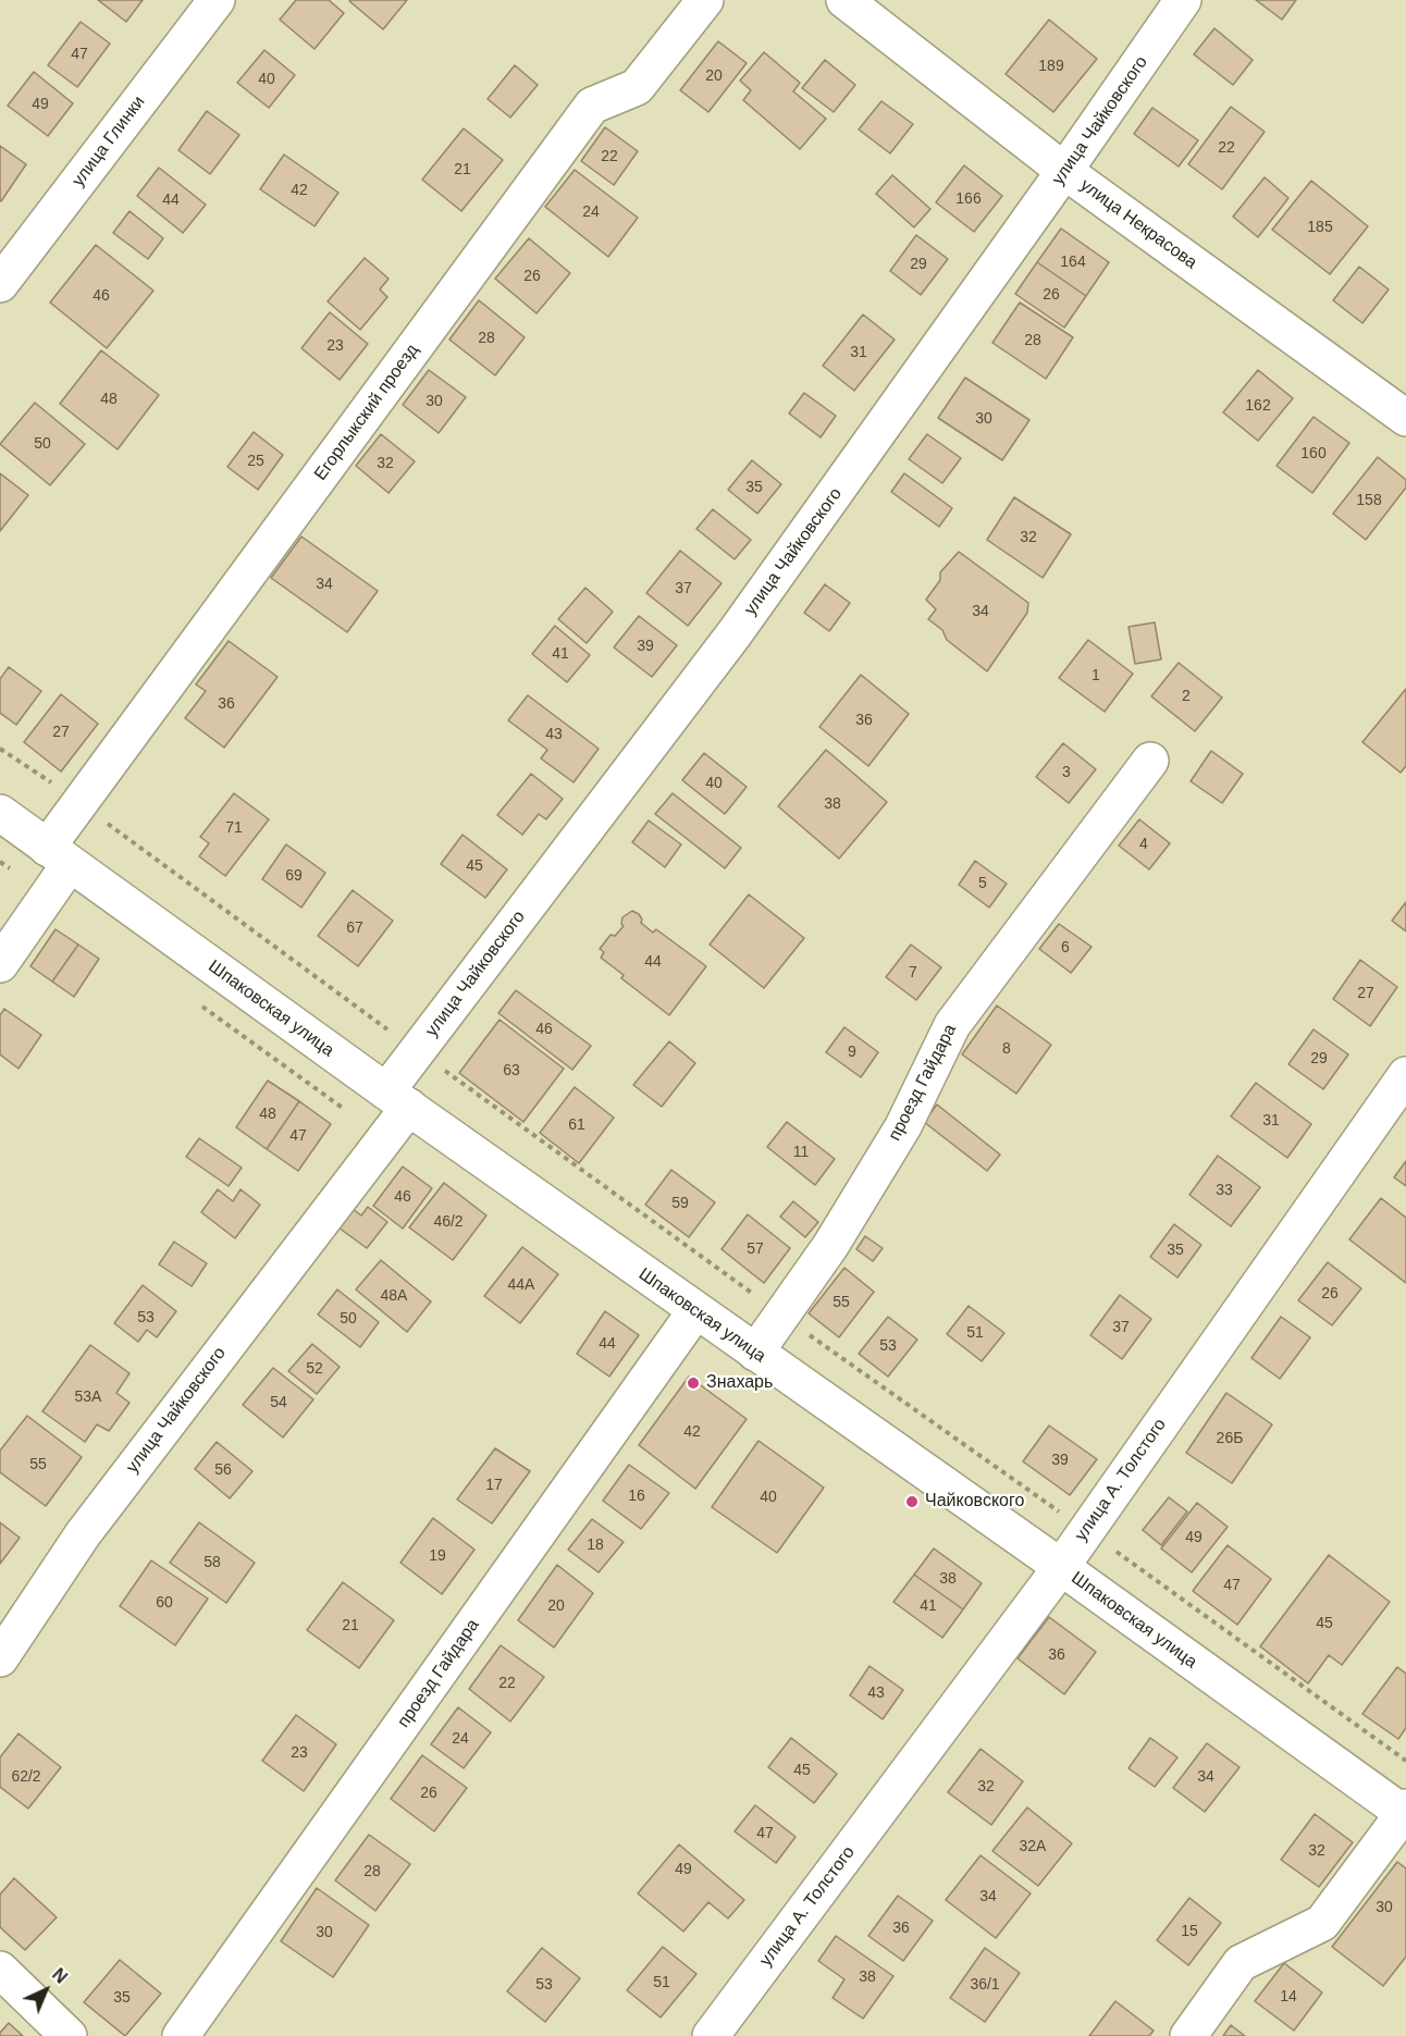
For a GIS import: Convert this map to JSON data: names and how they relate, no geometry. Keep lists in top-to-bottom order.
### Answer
{
  "streets": {
    "street": [
      "улица Чайковского",
      "улица Глинки",
      "улица Некрасова",
      "Егорлыкский проезд",
      "Шпаковская улица",
      "проезд Гайдара",
      "улица А. Толстого"
    ]
  },
  "crossings": [
    ["улица Чайковского", "улица Некрасова"],
    ["улица Чайковского", "Шпаковская улица"],
    ["Егорлыкский проезд", "Шпаковская улица"],
    ["Шпаковская улица", "проезд Гайдара"],
    ["Шпаковская улица", "улица А. Толстого"]
  ],
  "places": ["Знахарь", "Чайковского"],
  "house_numbers": [
    "47",
    "189",
    "20",
    "40",
    "49",
    "22",
    "22",
    "21",
    "42",
    "166",
    "44",
    "24",
    "185",
    "164",
    "29",
    "26",
    "26",
    "46",
    "28",
    "28",
    "23",
    "31",
    "48",
    "30",
    "162",
    "30",
    "50",
    "160",
    "25",
    "32",
    "35",
    "158",
    "32",
    "34",
    "37",
    "34",
    "39",
    "41",
    "1",
    "2",
    "36",
    "36",
    "27",
    "43",
    "3",
    "40",
    "38",
    "71",
    "4",
    "45",
    "69",
    "5",
    "67",
    "6",
    "44",
    "7",
    "27",
    "46",
    "8",
    "9",
    "29",
    "63",
    "48",
    "31",
    "61",
    "47",
    "11",
    "33",
    "46",
    "59",
    "46/2",
    "57",
    "35",
    "44А",
    "26",
    "48А",
    "55",
    "53",
    "50",
    "37",
    "51",
    "44",
    "53",
    "52",
    "53А",
    "54",
    "42",
    "26Б",
    "39",
    "55",
    "56",
    "17",
    "16",
    "40",
    "49",
    "18",
    "19",
    "58",
    "38",
    "47",
    "60",
    "20",
    "41",
    "45",
    "21",
    "36",
    "22",
    "43",
    "24",
    "23",
    "45",
    "62/2",
    "34",
    "32",
    "26",
    "47",
    "32А",
    "32",
    "49",
    "28",
    "34",
    "30",
    "36",
    "15",
    "30",
    "38",
    "51",
    "53",
    "36/1",
    "14",
    "35"
  ],
  "north": "top right"
}
